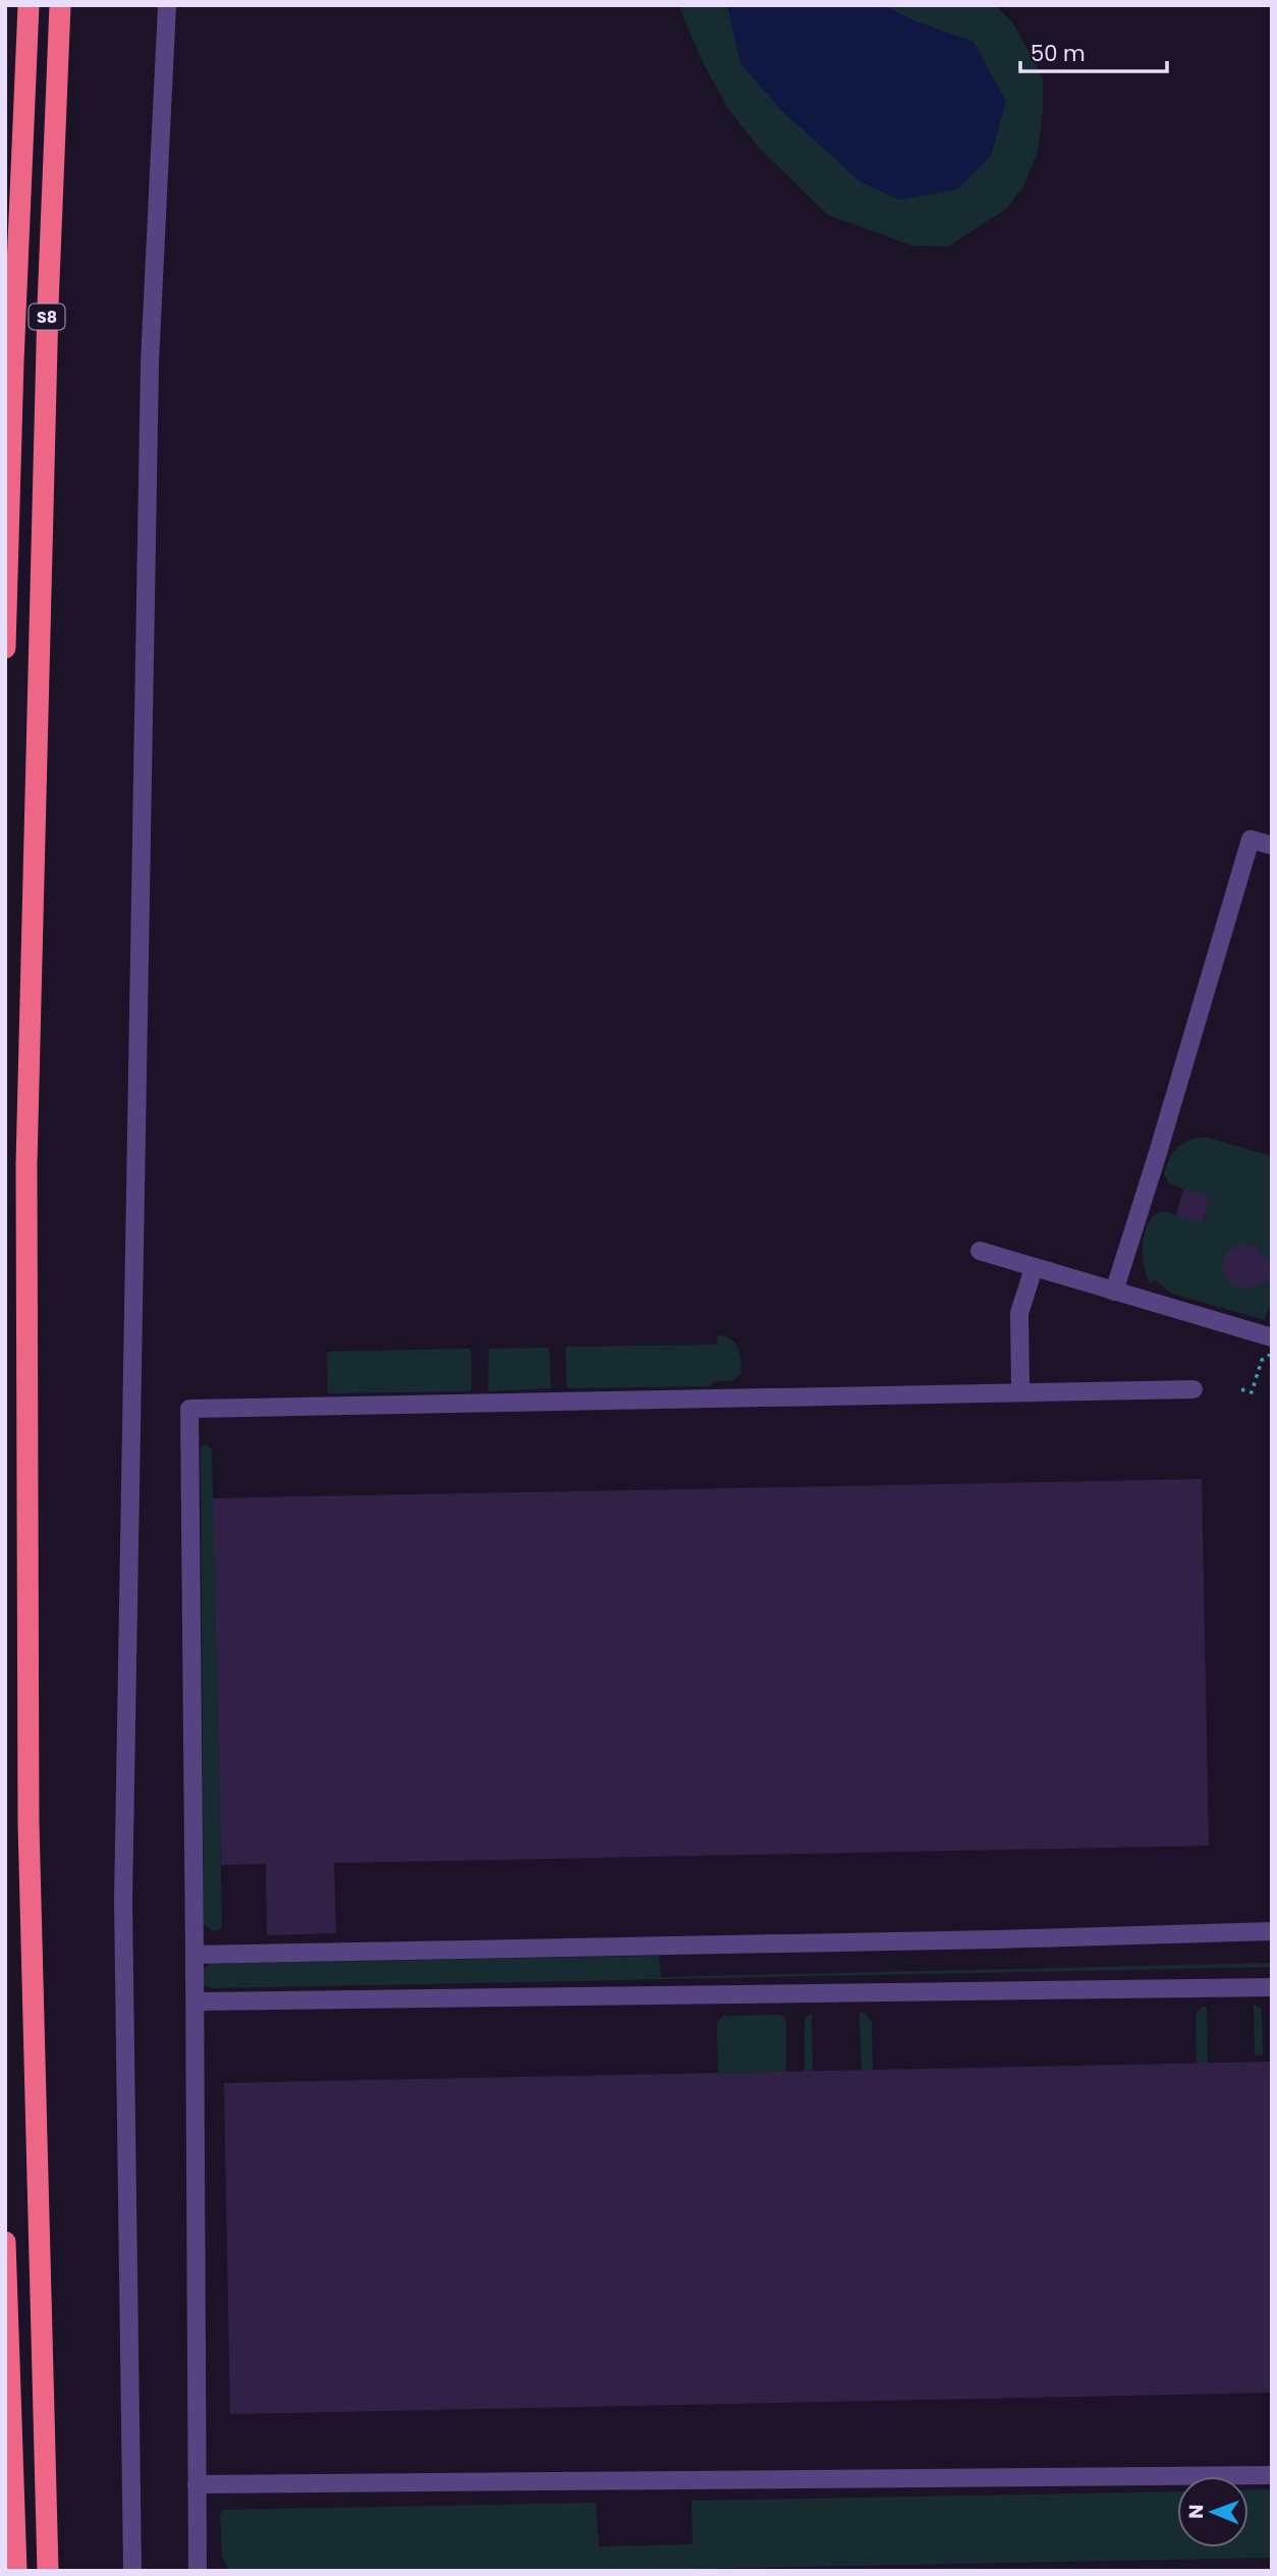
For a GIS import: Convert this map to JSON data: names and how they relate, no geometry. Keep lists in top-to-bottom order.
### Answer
{
  "streets": {
    "highway": ["S8"]
  },
  "scale_bar": "50 m",
  "north": "left"
}
